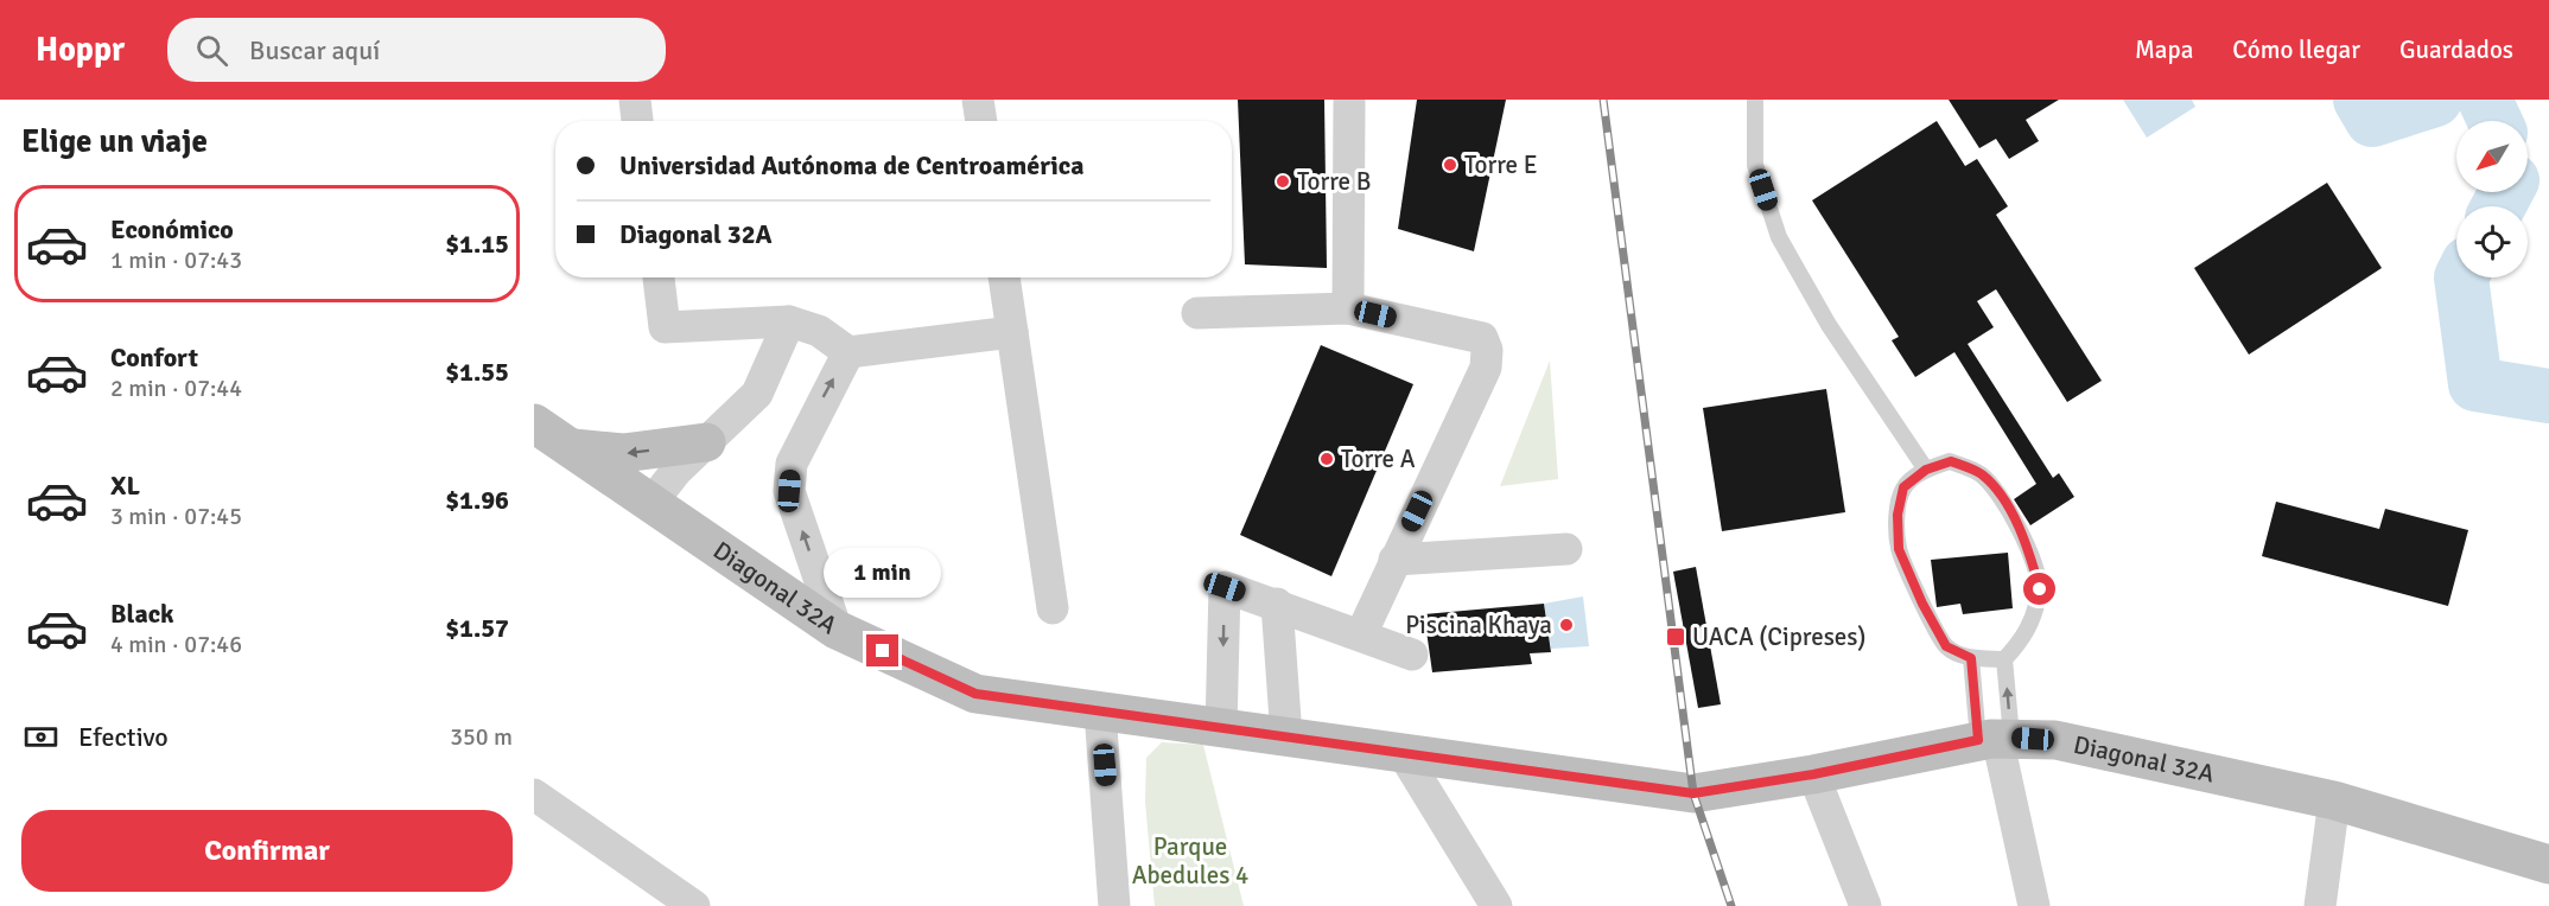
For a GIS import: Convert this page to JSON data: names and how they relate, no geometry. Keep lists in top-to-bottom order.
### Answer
{
  "streets": {
    "street": ["Diagonal 32A"]
  },
  "parks": ["Parque Abedules 4"],
  "places": {
    "other": [
      "Torre E",
      "Torre B",
      "Torre A",
      "Piscina Khaya"
    ],
    "transit": ["UACA (Cipreses)"]
  },
  "north": "bottom left",
  "page": {
    "header": "Hoppr",
    "search": "Buscar aquí",
    "nav": ["Mapa", "Cómo llegar", "Guardados"],
    "heading": "Elige un viaje",
    "banner": ["Universidad Autónoma de Centroamérica", "Diagonal 32A"],
    "list": [
      {
        "name": "Económico",
        "note": "1 min · 07:43",
        "value": "$1.15"
      },
      {
        "name": "Confort",
        "note": "2 min · 07:44",
        "value": "$1.55"
      },
      {
        "name": "XL",
        "note": "3 min · 07:45",
        "value": "$1.96"
      },
      {
        "name": "Black",
        "note": "4 min · 07:46",
        "value": "$1.57"
      }
    ],
    "bubble": "1 min",
    "pay": ["Efectivo", "350 m"],
    "buttons": "Confirmar"
  }
}
